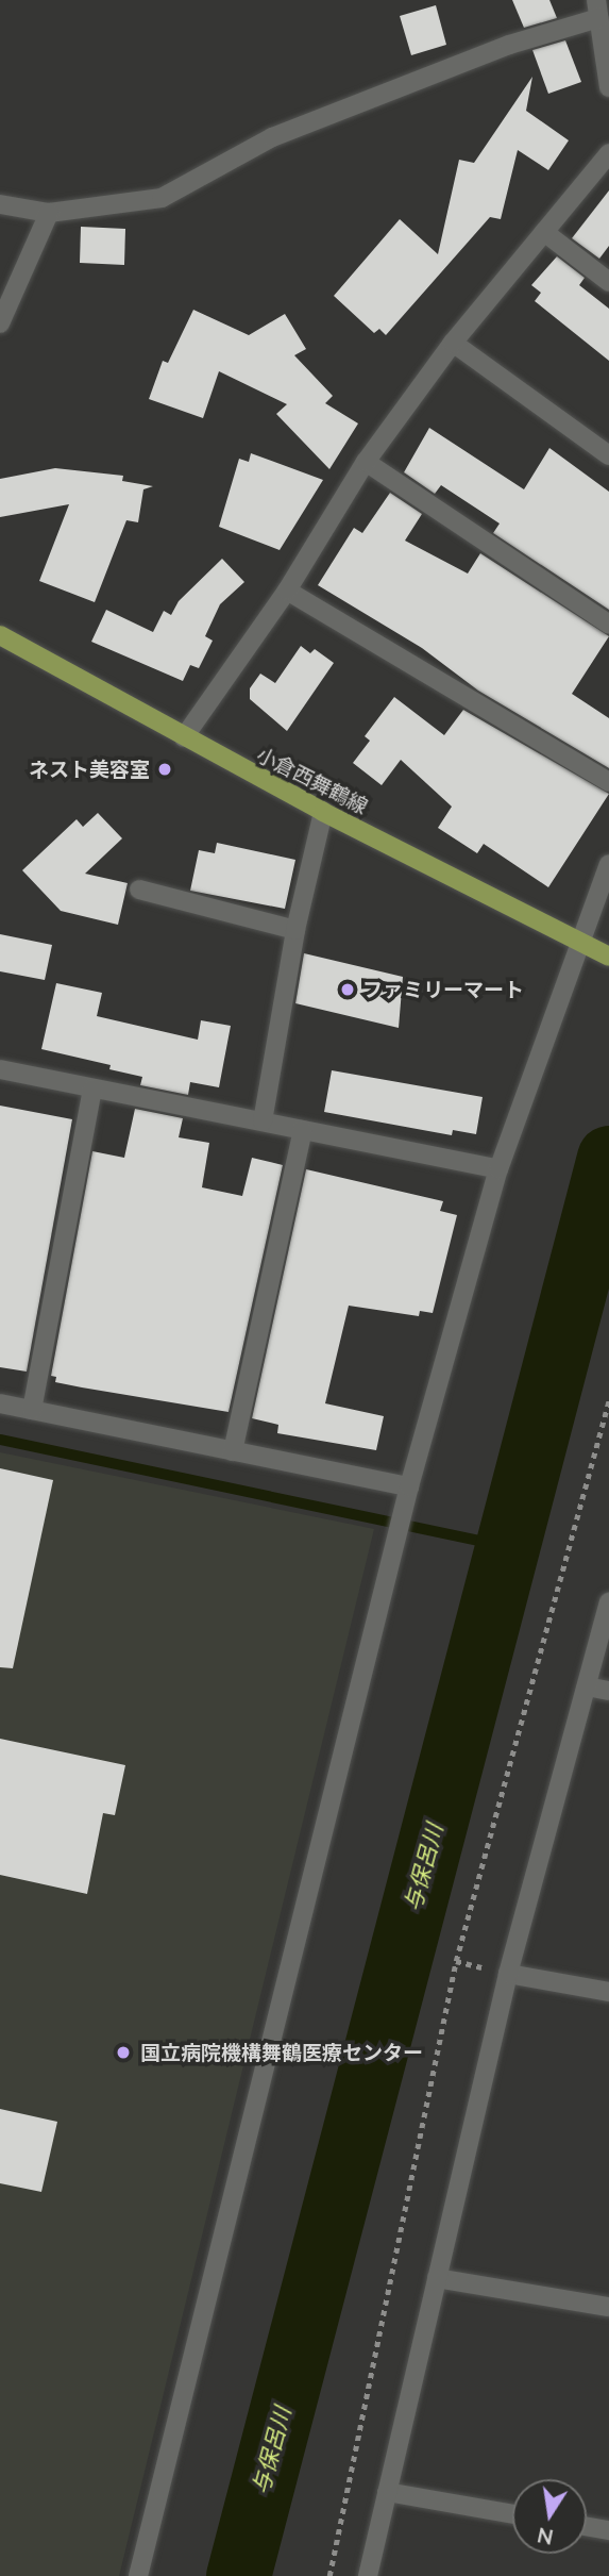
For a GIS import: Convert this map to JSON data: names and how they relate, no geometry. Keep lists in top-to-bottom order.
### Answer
{
  "streets": {
    "main road": ["小倉西舞鶴線"]
  },
  "water": ["与保呂川"],
  "places": ["ネスト美容室", "ファミリーマート", "国立病院機構舞鶴医療センター"],
  "north": "bottom"
}
